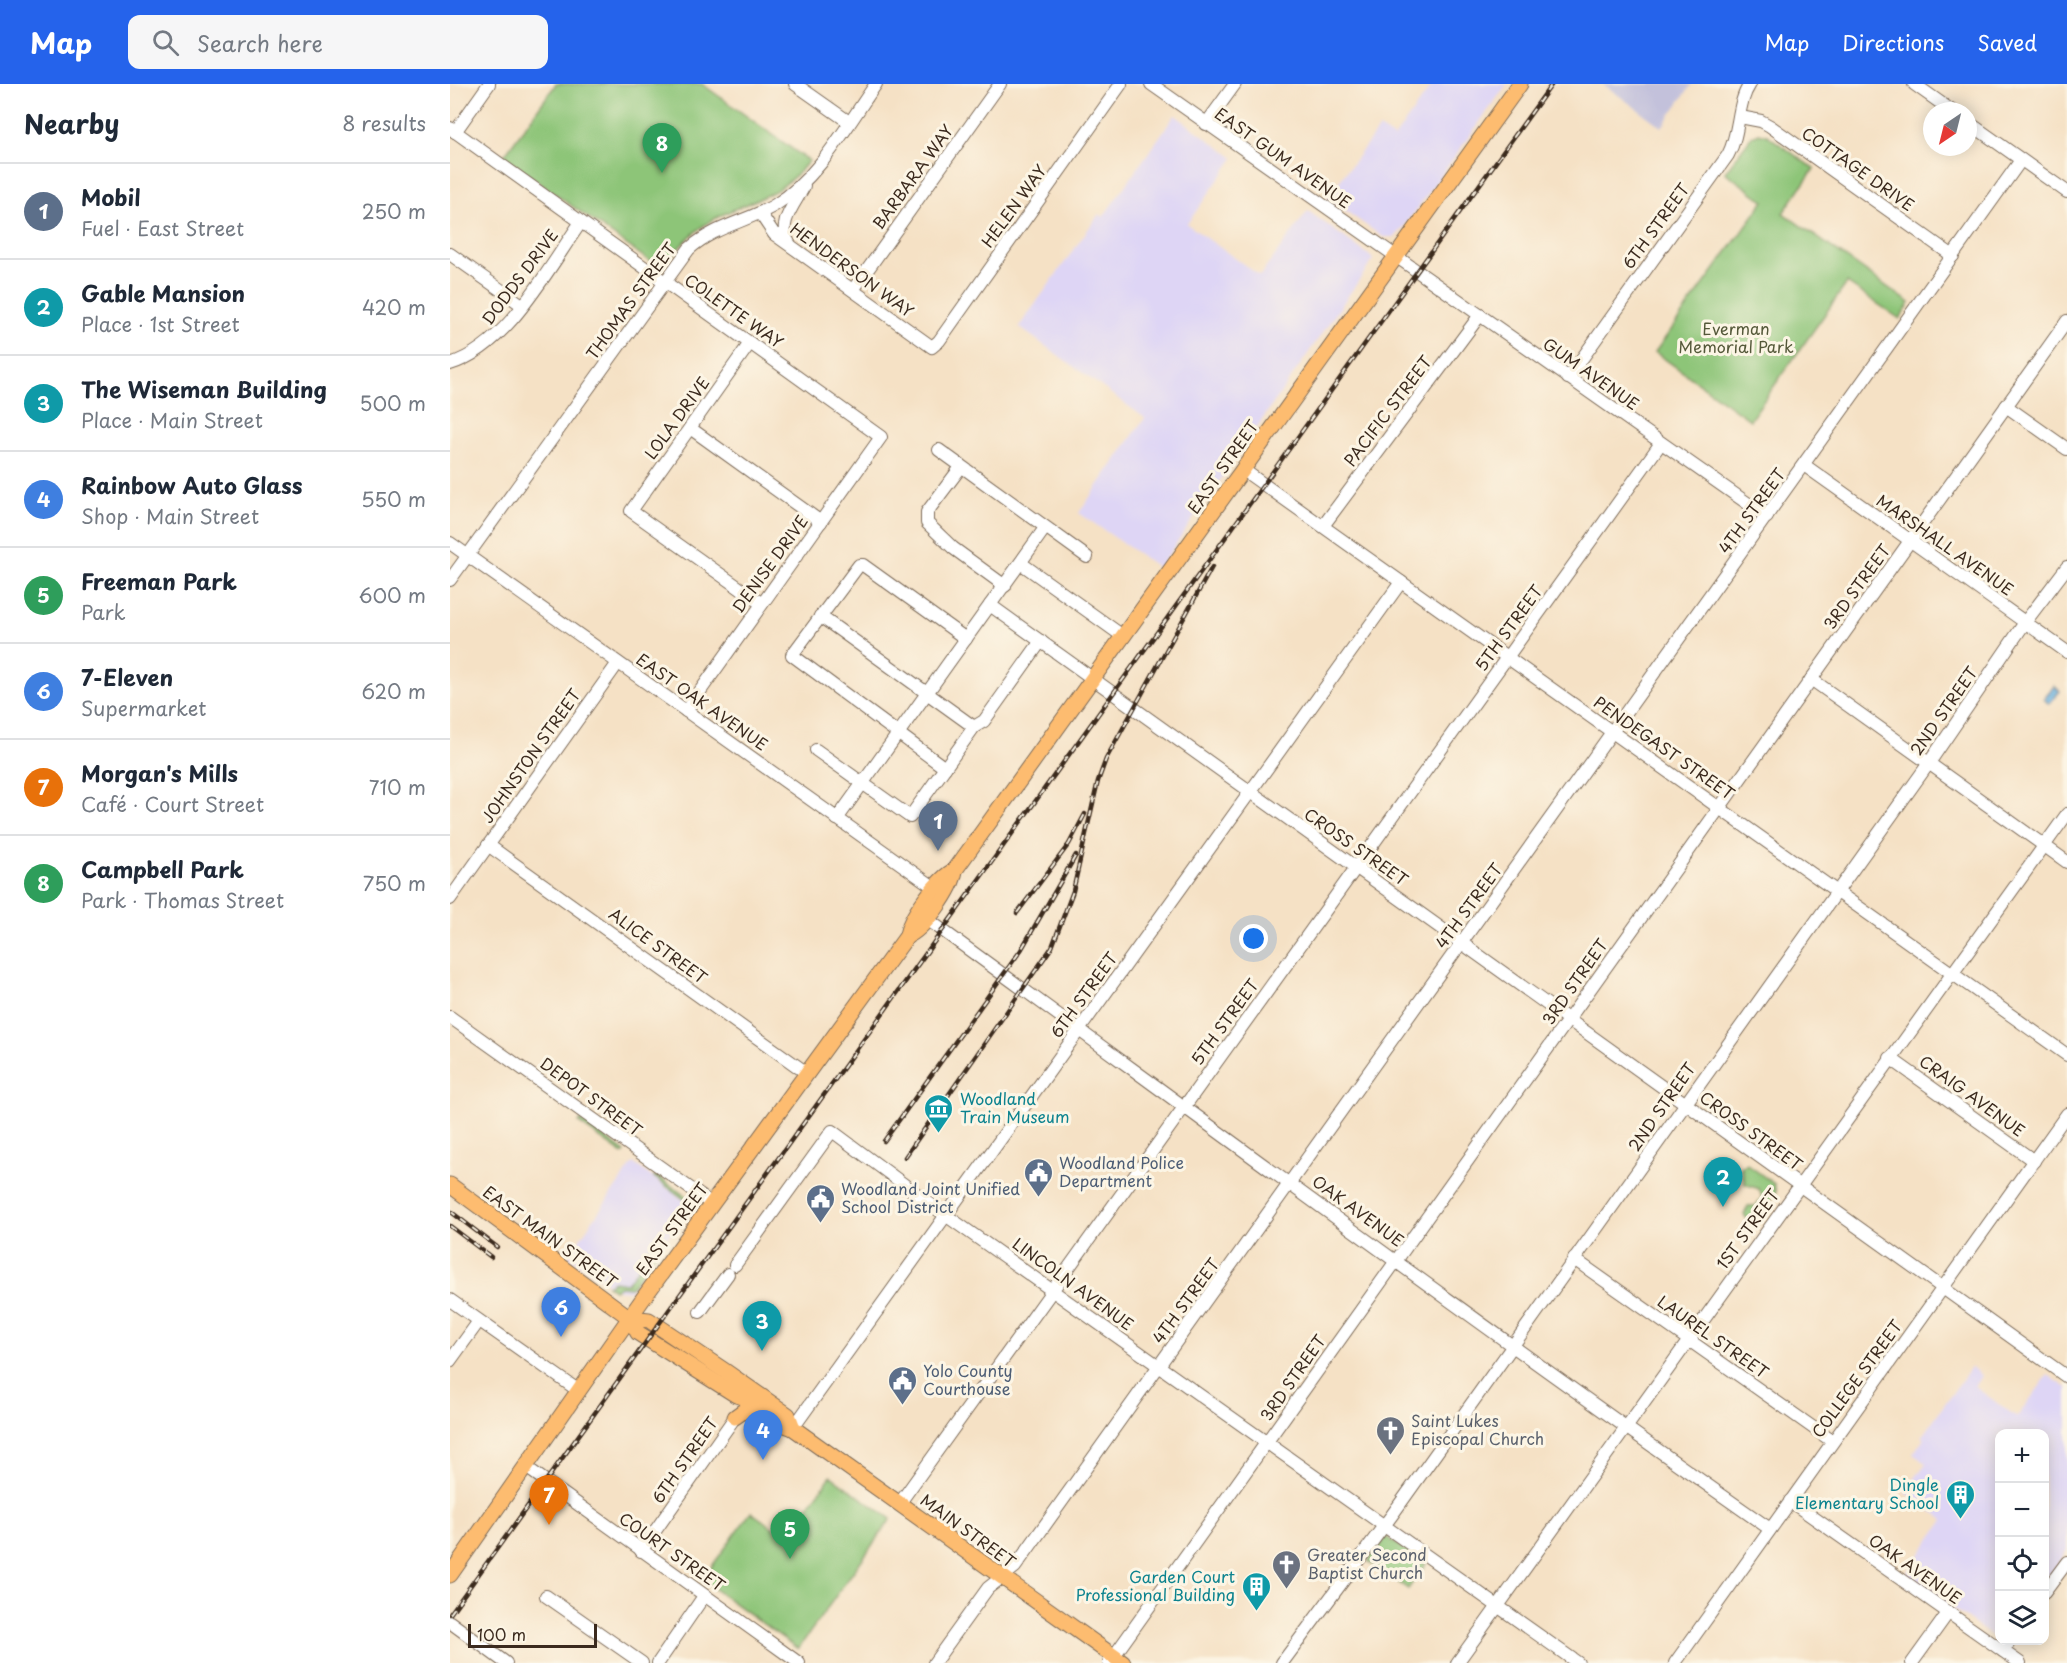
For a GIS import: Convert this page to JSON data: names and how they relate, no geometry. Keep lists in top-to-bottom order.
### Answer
{
  "streets": {
    "main road": ["EAST STREET", "EAST MAIN STREET", "MAIN STREET"],
    "street": [
      "EAST GUM AVENUE",
      "COTTAGE DRIVE",
      "BARBARA WAY",
      "HELEN WAY",
      "6TH STREET",
      "HENDERSON WAY",
      "DODDS DRIVE",
      "THOMAS STREET",
      "COLETTE WAY",
      "GUM AVENUE",
      "PACIFIC STREET",
      "LOLA DRIVE",
      "4TH STREET",
      "MARSHALL AVENUE",
      "DENISE DRIVE",
      "3RD STREET",
      "5TH STREET",
      "EAST OAK AVENUE",
      "2ND STREET",
      "PENDEGAST STREET",
      "JOHNSTON STREET",
      "CROSS STREET",
      "ALICE STREET",
      "CRAIG AVENUE",
      "DEPOT STREET",
      "OAK AVENUE",
      "1ST STREET",
      "LINCOLN AVENUE",
      "LAUREL STREET",
      "COLLEGE STREET",
      "COURT STREET"
    ]
  },
  "crossings": [
    ["EAST GUM AVENUE", "GUM AVENUE"],
    ["EAST GUM AVENUE", "EAST STREET"],
    ["COTTAGE DRIVE", "6TH STREET"],
    ["COTTAGE DRIVE", "4TH STREET"],
    ["BARBARA WAY", "HENDERSON WAY"],
    ["HELEN WAY", "HENDERSON WAY"],
    ["6TH STREET", "GUM AVENUE"],
    ["6TH STREET", "PENDEGAST STREET"],
    ["6TH STREET", "CROSS STREET"],
    ["6TH STREET", "OAK AVENUE"],
    ["6TH STREET", "LINCOLN AVENUE"],
    ["6TH STREET", "MAIN STREET"],
    ["6TH STREET", "COURT STREET"],
    ["HENDERSON WAY", "THOMAS STREET"],
    ["DODDS DRIVE", "COLETTE WAY"],
    ["THOMAS STREET", "COLETTE WAY"],
    ["THOMAS STREET", "EAST OAK AVENUE"],
    ["COLETTE WAY", "LOLA DRIVE"],
    ["COLETTE WAY", "DENISE DRIVE"],
    ["GUM AVENUE", "PACIFIC STREET"],
    ["GUM AVENUE", "EAST STREET"],
    ["GUM AVENUE", "4TH STREET"],
    ["GUM AVENUE", "5TH STREET"],
    ["PACIFIC STREET", "PENDEGAST STREET"],
    ["LOLA DRIVE", "DENISE DRIVE"],
    ["EAST STREET", "EAST OAK AVENUE"],
    ["EAST STREET", "PENDEGAST STREET"],
    ["EAST STREET", "CROSS STREET"],
    ["EAST STREET", "ALICE STREET"],
    ["EAST STREET", "DEPOT STREET"],
    ["EAST STREET", "OAK AVENUE"],
    ["EAST STREET", "EAST MAIN STREET"],
    ["EAST STREET", "MAIN STREET"],
    ["EAST STREET", "COURT STREET"],
    ["4TH STREET", "MARSHALL AVENUE"],
    ["4TH STREET", "PENDEGAST STREET"],
    ["4TH STREET", "CROSS STREET"],
    ["4TH STREET", "OAK AVENUE"],
    ["4TH STREET", "LINCOLN AVENUE"],
    ["4TH STREET", "MAIN STREET"],
    ["MARSHALL AVENUE", "3RD STREET"],
    ["MARSHALL AVENUE", "2ND STREET"],
    ["DENISE DRIVE", "EAST OAK AVENUE"],
    ["3RD STREET", "PENDEGAST STREET"],
    ["3RD STREET", "CROSS STREET"],
    ["3RD STREET", "OAK AVENUE"],
    ["3RD STREET", "LINCOLN AVENUE"],
    ["3RD STREET", "MAIN STREET"],
    ["5TH STREET", "PENDEGAST STREET"],
    ["5TH STREET", "CROSS STREET"],
    ["5TH STREET", "OAK AVENUE"],
    ["5TH STREET", "LINCOLN AVENUE"],
    ["5TH STREET", "MAIN STREET"],
    ["EAST OAK AVENUE", "JOHNSTON STREET"],
    ["2ND STREET", "PENDEGAST STREET"],
    ["2ND STREET", "CROSS STREET"],
    ["2ND STREET", "OAK AVENUE"],
    ["2ND STREET", "LINCOLN AVENUE"],
    ["2ND STREET", "LAUREL STREET"],
    ["PENDEGAST STREET", "1ST STREET"],
    ["JOHNSTON STREET", "ALICE STREET"],
    ["CROSS STREET", "1ST STREET"],
    ["CROSS STREET", "COLLEGE STREET"],
    ["CRAIG AVENUE", "1ST STREET"],
    ["CRAIG AVENUE", "COLLEGE STREET"],
    ["OAK AVENUE", "1ST STREET"],
    ["OAK AVENUE", "COLLEGE STREET"],
    ["1ST STREET", "LINCOLN AVENUE"],
    ["1ST STREET", "LAUREL STREET"],
    ["EAST MAIN STREET", "MAIN STREET"],
    ["LAUREL STREET", "COLLEGE STREET"]
  ],
  "parks": ["Everman Memorial Park"],
  "places": {
    "museum": ["Woodland Train Museum"],
    "public building": ["Woodland Police Department", "Woodland Joint Unified School District", "Yolo County Courthouse"],
    "church": ["Saint Lukes Episcopal Church", "Greater Second Baptist Church"],
    "building": ["Dingle Elementary School", "Garden Court Professional Building"]
  },
  "scale_bar": "100 m",
  "north": "bottom left",
  "page": {
    "header": "Map",
    "search": "Search here",
    "nav": ["Map", "Directions", "Saved"],
    "heading": ["Nearby", "8 results"],
    "pins": [
      "8",
      "1",
      "2",
      "6",
      "3",
      "4",
      "7",
      "5"
    ],
    "list": [
      {
        "mark": "1",
        "name": "Mobil",
        "note": "Fuel · East Street",
        "value": "250 m"
      },
      {
        "mark": "2",
        "name": "Gable Mansion",
        "note": "Place · 1st Street",
        "value": "420 m"
      },
      {
        "mark": "3",
        "name": "The Wiseman Building",
        "note": "Place · Main Street",
        "value": "500 m"
      },
      {
        "mark": "4",
        "name": "Rainbow Auto Glass",
        "note": "Shop · Main Street",
        "value": "550 m"
      },
      {
        "mark": "5",
        "name": "Freeman Park",
        "note": "Park",
        "value": "600 m"
      },
      {
        "mark": "6",
        "name": "7-Eleven",
        "note": "Supermarket",
        "value": "620 m"
      },
      {
        "mark": "7",
        "name": "Morgan's Mills",
        "note": "Café · Court Street",
        "value": "710 m"
      },
      {
        "mark": "8",
        "name": "Campbell Park",
        "note": "Park · Thomas Street",
        "value": "750 m"
      }
    ],
    "map_buttons": ["+", "−"],
    "scale": "100 m"
  }
}
